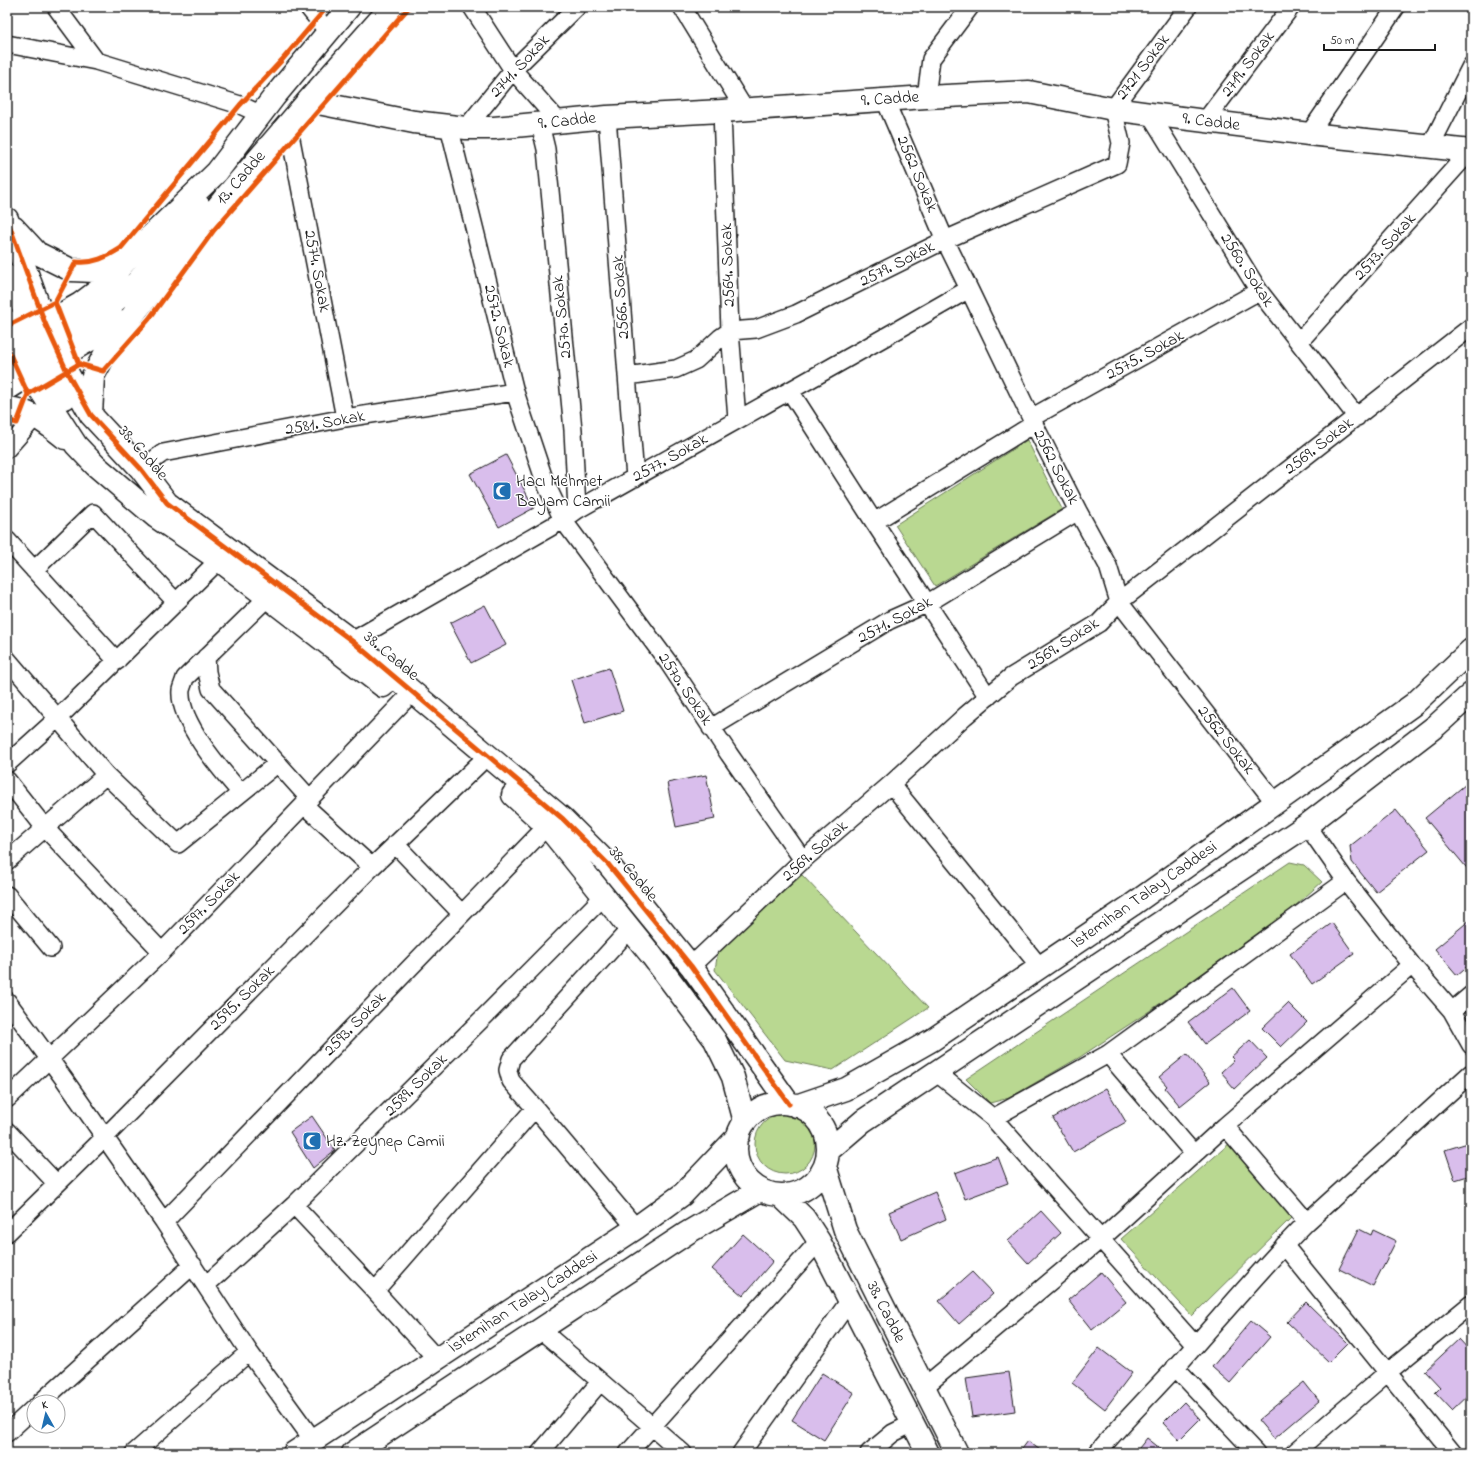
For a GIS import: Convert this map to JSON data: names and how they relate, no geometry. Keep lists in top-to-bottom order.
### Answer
{
  "streets": {
    "street": [
      "2719. Sokak",
      "2741. Sokak",
      "2721 Sokak",
      "9. Cadde",
      "2562 Sokak",
      "13. Cadde",
      "2573. Sokak",
      "2579. Sokak",
      "2564. Sokak",
      "2560. Sokak",
      "2574. Sokak",
      "2566. Sokak",
      "2570. Sokak",
      "2572. Sokak",
      "2575. Sokak",
      "2581. Sokak",
      "2569. Sokak",
      "38. Cadde",
      "2577. Sokak",
      "2571. Sokak",
      "İstemihan Talay Caddesi",
      "2597. Sokak",
      "2595. Sokak",
      "2593. Sokak",
      "2589. Sokak"
    ]
  },
  "crossings": [
    ["2719. Sokak", "9. Cadde"],
    ["2741. Sokak", "9. Cadde"],
    ["2741. Sokak", "2572. Sokak"],
    ["2721 Sokak", "9. Cadde"],
    ["2721 Sokak", "2579. Sokak"],
    ["9. Cadde", "2562 Sokak"],
    ["9. Cadde", "13. Cadde"],
    ["9. Cadde", "2573. Sokak"],
    ["9. Cadde", "2579. Sokak"],
    ["9. Cadde", "2564. Sokak"],
    ["9. Cadde", "2560. Sokak"],
    ["9. Cadde", "2566. Sokak"],
    ["9. Cadde", "2570. Sokak"],
    ["9. Cadde", "2572. Sokak"],
    ["2562 Sokak", "2579. Sokak"],
    ["2562 Sokak", "2575. Sokak"],
    ["2562 Sokak", "2569. Sokak"],
    ["2562 Sokak", "2577. Sokak"],
    ["2562 Sokak", "2571. Sokak"],
    ["2562 Sokak", "İstemihan Talay Caddesi"],
    ["13. Cadde", "2574. Sokak"],
    ["13. Cadde", "38. Cadde"],
    ["2573. Sokak", "2560. Sokak"],
    ["2579. Sokak", "2564. Sokak"],
    ["2564. Sokak", "2577. Sokak"],
    ["2560. Sokak", "2575. Sokak"],
    ["2560. Sokak", "2569. Sokak"],
    ["2574. Sokak", "2581. Sokak"],
    ["2566. Sokak", "2577. Sokak"],
    ["2570. Sokak", "2572. Sokak"],
    ["2570. Sokak", "2569. Sokak"],
    ["2570. Sokak", "2577. Sokak"],
    ["2570. Sokak", "2571. Sokak"],
    ["2572. Sokak", "2581. Sokak"],
    ["2572. Sokak", "2577. Sokak"],
    ["2581. Sokak", "38. Cadde"],
    ["2569. Sokak", "38. Cadde"],
    ["38. Cadde", "2577. Sokak"],
    ["38. Cadde", "İstemihan Talay Caddesi"],
    ["38. Cadde", "2597. Sokak"],
    ["38. Cadde", "2595. Sokak"],
    ["38. Cadde", "2593. Sokak"],
    ["38. Cadde", "2589. Sokak"]
  ],
  "places": {
    "mosque": ["Hacı Mehmet Bayam Camii", "Hz. Zeynep Camii"]
  },
  "scale_bar": "50 m",
  "north": "top"
}
